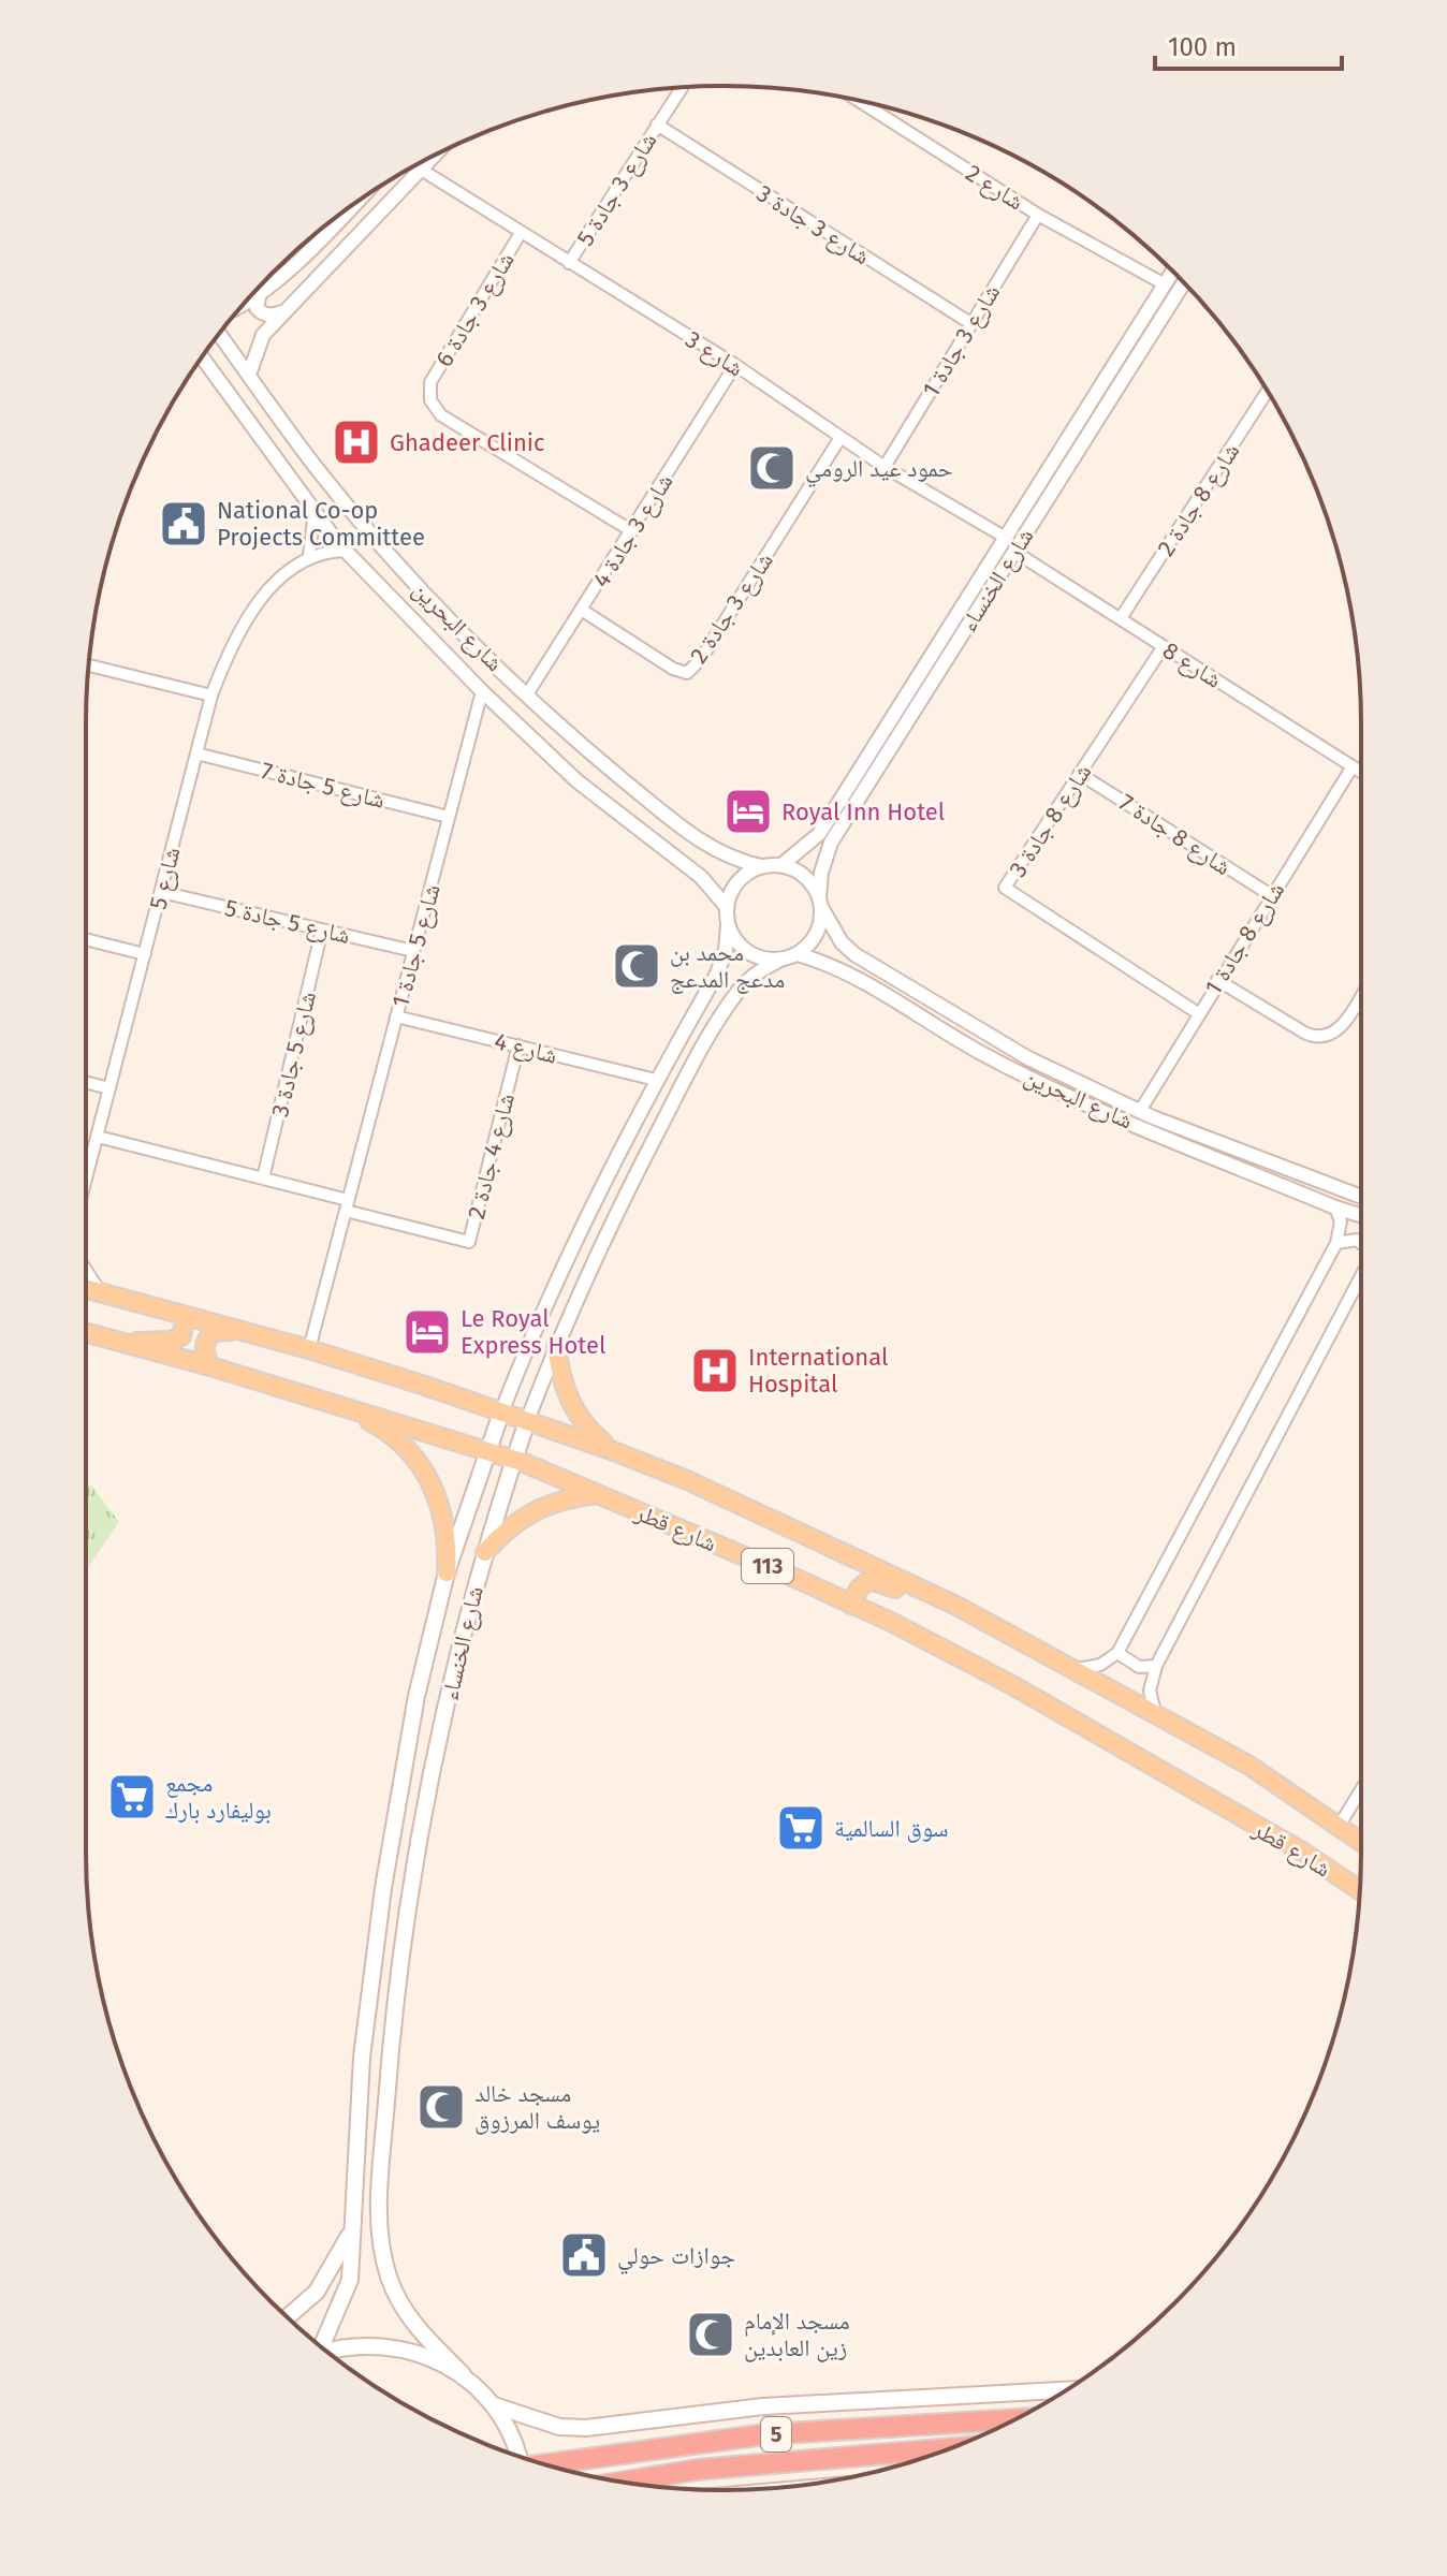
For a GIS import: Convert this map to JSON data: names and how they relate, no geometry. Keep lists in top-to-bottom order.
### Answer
{
  "streets": {
    "highway": ["5"],
    "main road": ["شارع الخنساء", "شارع قطر", "113"],
    "street": [
      "شارع 2",
      "شارع 3 جادة 5",
      "شارع 3 جادة 3",
      "شارع 3 جادة 6",
      "شارع 3 جادة 1",
      "شارع 3",
      "شارع 8 جادة 2",
      "شارع 3 جادة 4",
      "شارع 3 جادة 2",
      "شارع البحرين",
      "شارع 8",
      "شارع 5 جادة 7",
      "شارع 8 جادة 3",
      "شارع 8 جادة 7",
      "شارع 5",
      "شارع 5 جادة 5",
      "شارع 8 جادة 1",
      "شارع 5 جادة 1",
      "شارع 4",
      "شارع 5 جادة 3",
      "شارع 4 جادة 2"
    ]
  },
  "crossings": [
    ["شارع 2", "شارع 3 جادة 1"],
    ["شارع 2", "شارع الخنساء"],
    ["شارع 3 جادة 5", "شارع 3 جادة 3"],
    ["شارع 3 جادة 5", "شارع 3"],
    ["شارع 3 جادة 3", "شارع 3 جادة 1"],
    ["شارع 3 جادة 6", "شارع 3"],
    ["شارع 3 جادة 6", "شارع 3 جادة 4"],
    ["شارع 3 جادة 1", "شارع 3"],
    ["شارع 3", "شارع 3 جادة 4"],
    ["شارع 3", "شارع الخنساء"],
    ["شارع 3", "شارع 3 جادة 2"],
    ["شارع 8 جادة 2", "شارع 8"],
    ["شارع 3 جادة 4", "شارع 3 جادة 2"],
    ["شارع 3 جادة 4", "شارع البحرين"],
    ["شارع الخنساء", "شارع البحرين"],
    ["شارع الخنساء", "شارع 8"],
    ["شارع الخنساء", "شارع 4"],
    ["شارع الخنساء", "شارع قطر"],
    ["شارع البحرين", "شارع 8 جادة 1"],
    ["شارع البحرين", "شارع 5 جادة 1"],
    ["شارع 8", "شارع 8 جادة 3"],
    ["شارع 8", "شارع 8 جادة 1"],
    ["شارع 5 جادة 7", "شارع 5"],
    ["شارع 5 جادة 7", "شارع 5 جادة 1"],
    ["شارع 8 جادة 3", "شارع 8 جادة 7"],
    ["شارع 8 جادة 3", "شارع 8 جادة 1"],
    ["شارع 8 جادة 7", "شارع 8 جادة 1"],
    ["شارع 5", "شارع 5 جادة 5"],
    ["شارع 5", "شارع قطر"],
    ["شارع 5 جادة 5", "شارع 5 جادة 1"],
    ["شارع 5 جادة 5", "شارع 5 جادة 3"],
    ["شارع 5 جادة 1", "شارع 4"],
    ["شارع 5 جادة 1", "شارع 4 جادة 2"],
    ["شارع 5 جادة 1", "شارع قطر"],
    ["شارع 4", "شارع 4 جادة 2"]
  ],
  "places": {
    "hospital": ["Ghadeer Clinic", "International Hospital"],
    "mosque": [
      "حمود عيد الرومي",
      "محمد بن مدعج المدعج",
      "مسجد خالد يوسف المرزوق",
      "مسجد الإمام زين العابدين"
    ],
    "public building": ["National Co-op Projects Committee", "جوازات حولي"],
    "hotel": ["Royal Inn Hotel", "Le Royal Express Hotel"],
    "supermarket": ["مجمع بوليفارد بارك", "سوق السالمية"]
  },
  "scale_bar": "100 m"
}
